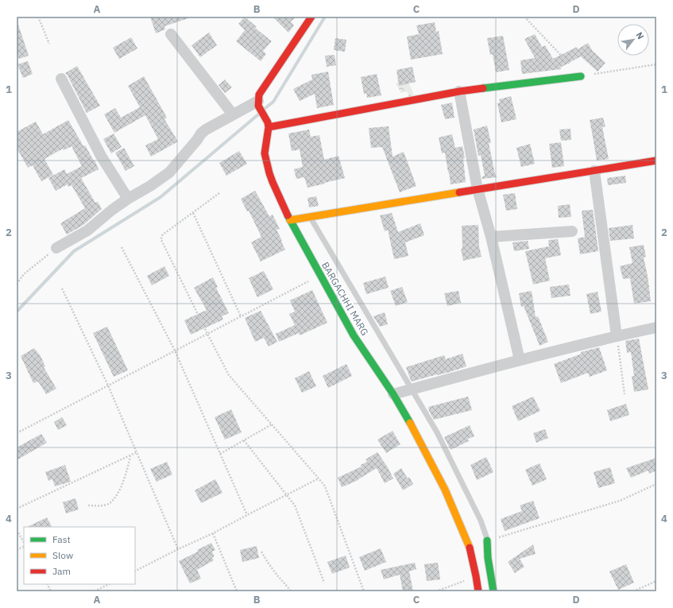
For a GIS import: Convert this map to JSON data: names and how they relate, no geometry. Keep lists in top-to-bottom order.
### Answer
{
  "streets": {
    "street": ["BARGACHHI MARG"]
  },
  "legend": ["Fast", "Slow", "Jam"],
  "north": "top right",
  "grid": {
    "columns": [
      "A",
      "B",
      "C",
      "D"
    ],
    "rows": [
      "1",
      "2",
      "3",
      "4"
    ]
  }
}
